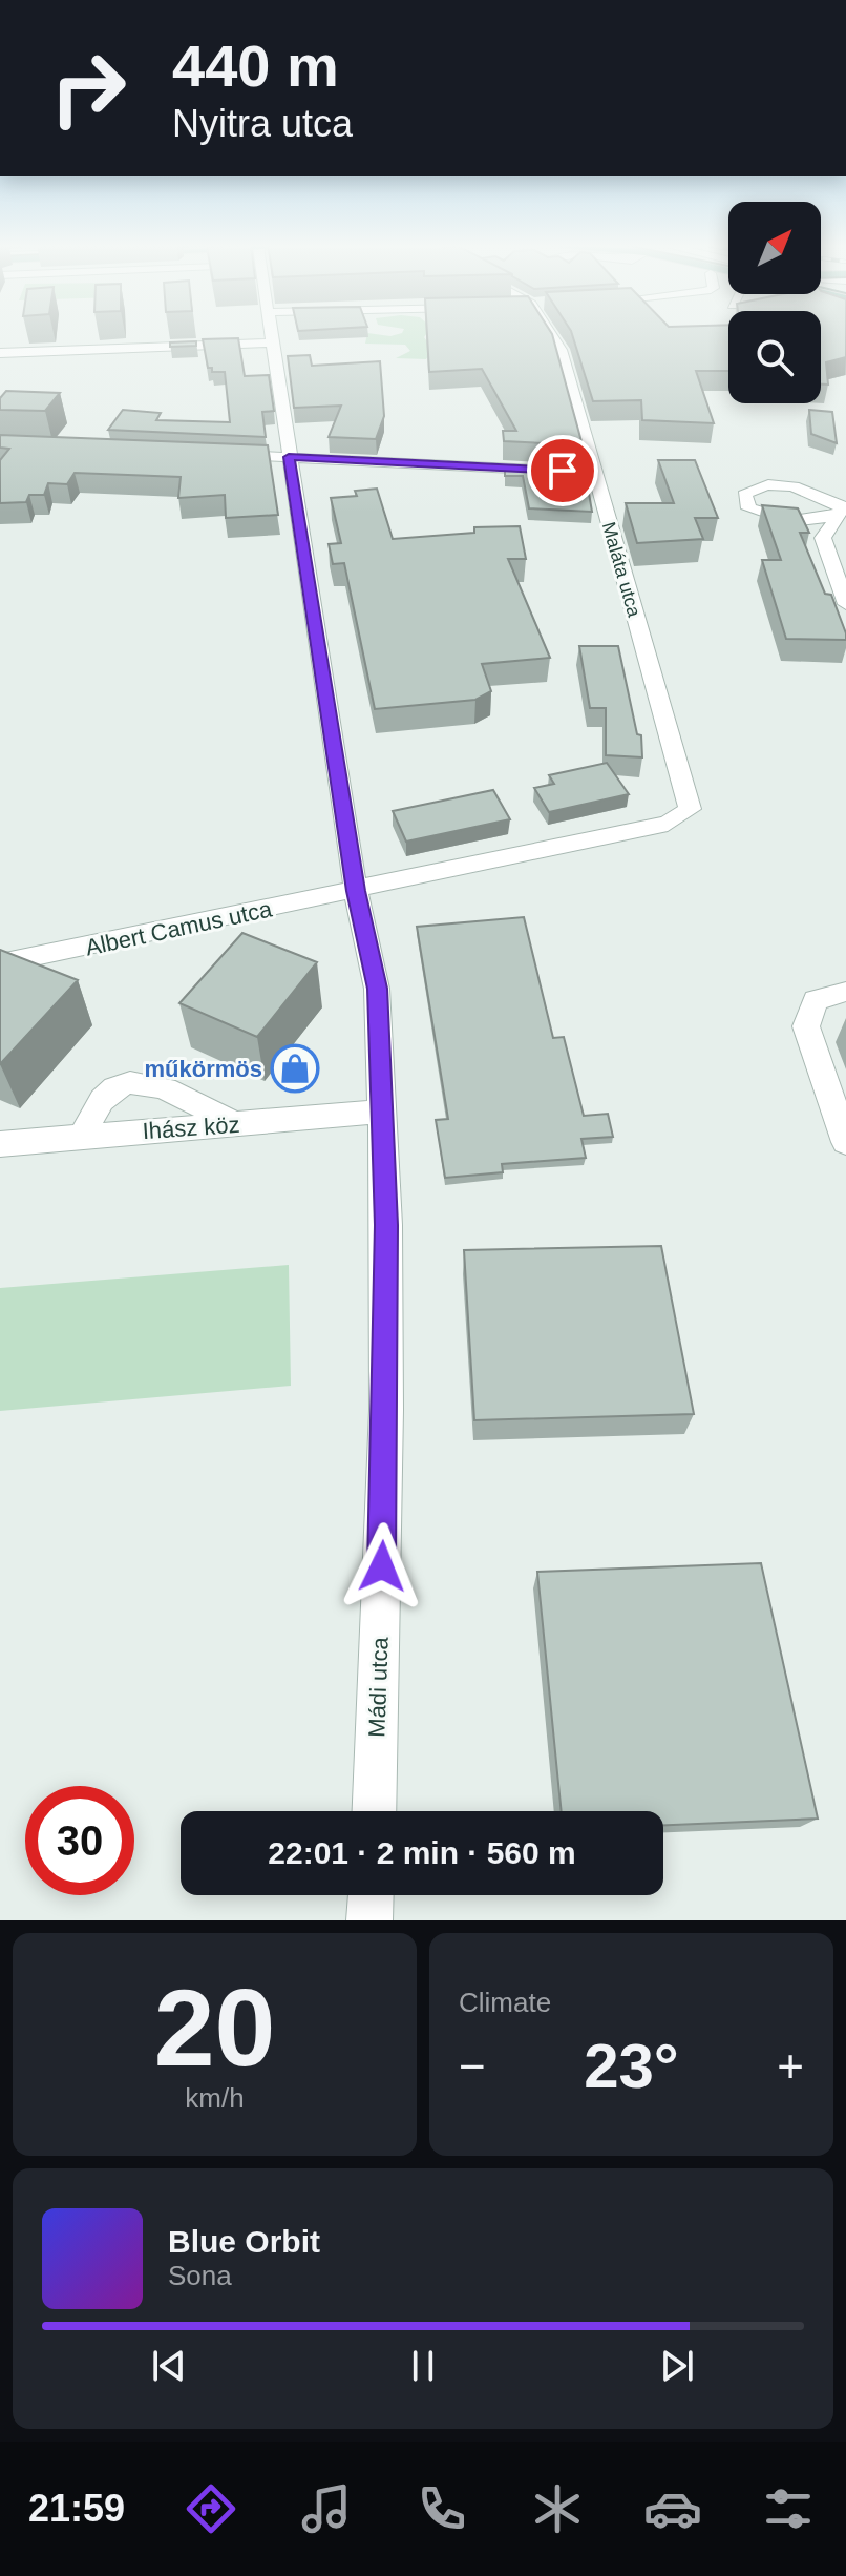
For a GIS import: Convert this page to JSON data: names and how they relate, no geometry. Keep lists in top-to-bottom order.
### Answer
{
  "streets": {
    "street": [
      "Maláta utca",
      "Albert Camus utca",
      "Ihász köz",
      "Mádi utca"
    ]
  },
  "crossings": [
    ["Maláta utca", "Albert Camus utca"],
    ["Albert Camus utca", "Mádi utca"],
    ["Ihász köz", "Mádi utca"]
  ],
  "places": {
    "shop": ["műkörmös"]
  },
  "north": "top right",
  "page": {
    "turn": ["440 m", "Nyitra utca"],
    "limit": "30",
    "trip": "22:01 · 2 min · 560 m",
    "tile": [
      ["20", "km/h"],
      "Climate"
    ],
    "heat": ["−", "23°", "+"],
    "song": ["Blue Orbit", "Sona"],
    "tabs": "21:59"
  }
}
